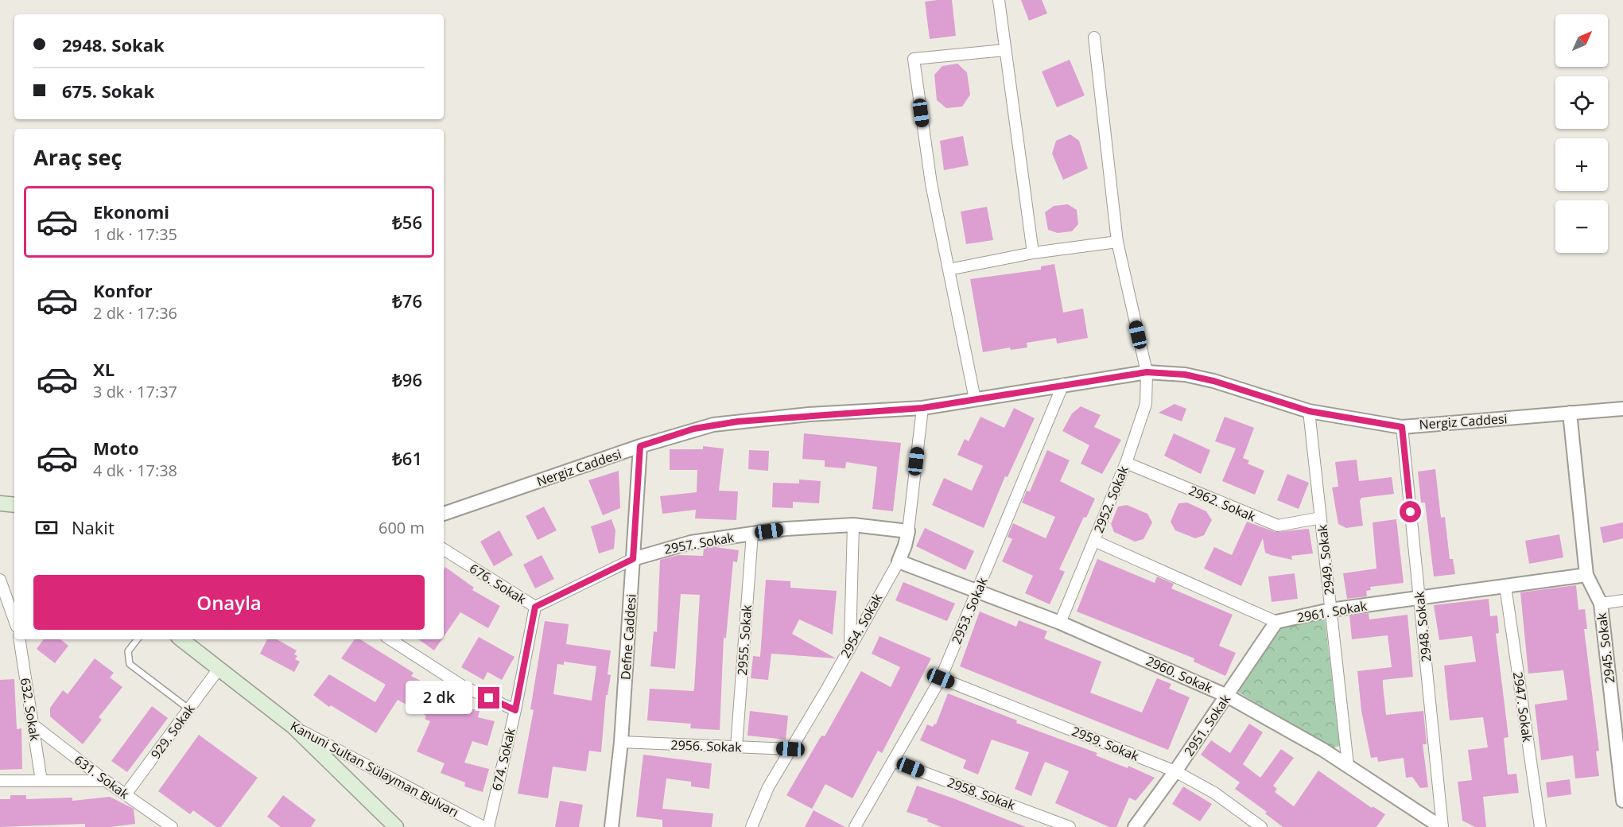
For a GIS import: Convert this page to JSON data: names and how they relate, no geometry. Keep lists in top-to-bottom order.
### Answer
{
  "streets": {
    "main road": ["Kanuni Sultan Sülayman Bulvarı"],
    "street": [
      "Nergiz Caddesi",
      "2952. Sokak",
      "2962. Sokak",
      "2957. Sokak",
      "2949. Sokak",
      "676. Sokak",
      "2953. Sokak",
      "2961. Sokak",
      "2954. Sokak",
      "2948. Sokak",
      "Defne Caddesi",
      "2955. Sokak",
      "2945. Sokak",
      "2960. Sokak",
      "2947. Sokak",
      "632. Sokak",
      "2951. Sokak",
      "929. Sokak",
      "2959. Sokak",
      "2956. Sokak",
      "674. Sokak",
      "631. Sokak",
      "2958. Sokak"
    ]
  },
  "crossings": [
    ["Nergiz Caddesi", "2952. Sokak"],
    ["Nergiz Caddesi", "2949. Sokak"],
    ["Nergiz Caddesi", "2953. Sokak"],
    ["Nergiz Caddesi", "2954. Sokak"],
    ["Nergiz Caddesi", "2948. Sokak"],
    ["Nergiz Caddesi", "Defne Caddesi"],
    ["Nergiz Caddesi", "2945. Sokak"],
    ["2952. Sokak", "2962. Sokak"],
    ["2952. Sokak", "2960. Sokak"],
    ["2962. Sokak", "2949. Sokak"],
    ["2957. Sokak", "676. Sokak"],
    ["2957. Sokak", "2954. Sokak"],
    ["2957. Sokak", "Defne Caddesi"],
    ["2957. Sokak", "2955. Sokak"],
    ["2949. Sokak", "2961. Sokak"],
    ["2949. Sokak", "2960. Sokak"],
    ["676. Sokak", "Defne Caddesi"],
    ["676. Sokak", "674. Sokak"],
    ["2953. Sokak", "2960. Sokak"],
    ["2953. Sokak", "2959. Sokak"],
    ["2953. Sokak", "2958. Sokak"],
    ["2961. Sokak", "2948. Sokak"],
    ["2961. Sokak", "2945. Sokak"],
    ["2961. Sokak", "2947. Sokak"],
    ["2961. Sokak", "2951. Sokak"],
    ["2954. Sokak", "2960. Sokak"],
    ["2954. Sokak", "2956. Sokak"],
    ["2948. Sokak", "2960. Sokak"],
    ["Defne Caddesi", "2956. Sokak"],
    ["2955. Sokak", "2956. Sokak"],
    ["2960. Sokak", "2951. Sokak"],
    ["632. Sokak", "631. Sokak"],
    ["2951. Sokak", "2959. Sokak"],
    ["929. Sokak", "Kanuni Sultan Sülayman Bulvarı"],
    ["929. Sokak", "631. Sokak"]
  ],
  "north": "top right",
  "page": {
    "map_buttons": ["+", "−"],
    "banner": ["2948. Sokak", "675. Sokak"],
    "heading": "Araç seç",
    "list": [
      {
        "name": "Ekonomi",
        "note": "1 dk · 17:35",
        "value": "₺56"
      },
      {
        "name": "Konfor",
        "note": "2 dk · 17:36",
        "value": "₺76"
      },
      {
        "name": "XL",
        "note": "3 dk · 17:37",
        "value": "₺96"
      },
      {
        "name": "Moto",
        "note": "4 dk · 17:38",
        "value": "₺61"
      }
    ],
    "pay": ["Nakit", "600 m"],
    "buttons": "Onayla",
    "bubble": "2 dk"
  }
}
